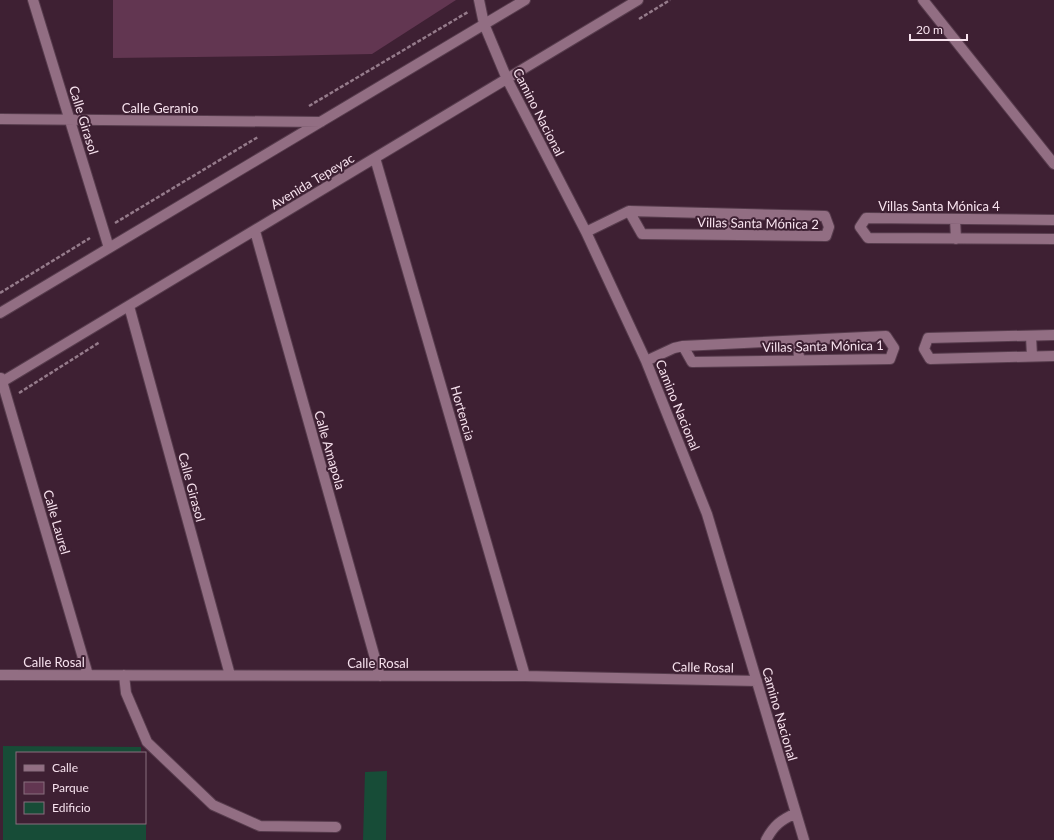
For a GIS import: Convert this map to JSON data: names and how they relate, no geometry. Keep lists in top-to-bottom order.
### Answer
{
  "streets": {
    "street": [
      "Calle Geranio",
      "Camino Nacional",
      "Calle Girasol",
      "Avenida Tepeyac",
      "Villas Santa Mónica 4",
      "Villas Santa Mónica 2",
      "Villas Santa Mónica 1",
      "Hortencia",
      "Calle Amapola",
      "Calle Laurel",
      "Calle Rosal"
    ]
  },
  "crossings": [
    ["Calle Geranio", "Calle Girasol"],
    ["Camino Nacional", "Avenida Tepeyac"],
    ["Camino Nacional", "Villas Santa Mónica 2"],
    ["Camino Nacional", "Villas Santa Mónica 1"],
    ["Camino Nacional", "Calle Rosal"],
    ["Calle Girasol", "Avenida Tepeyac"],
    ["Calle Girasol", "Calle Rosal"],
    ["Avenida Tepeyac", "Hortencia"],
    ["Avenida Tepeyac", "Calle Amapola"],
    ["Avenida Tepeyac", "Calle Laurel"],
    ["Hortencia", "Calle Rosal"],
    ["Calle Amapola", "Calle Rosal"],
    ["Calle Laurel", "Calle Rosal"]
  ],
  "legend": ["Calle", "Parque", "Edificio"],
  "scale_bar": "20 m"
}
